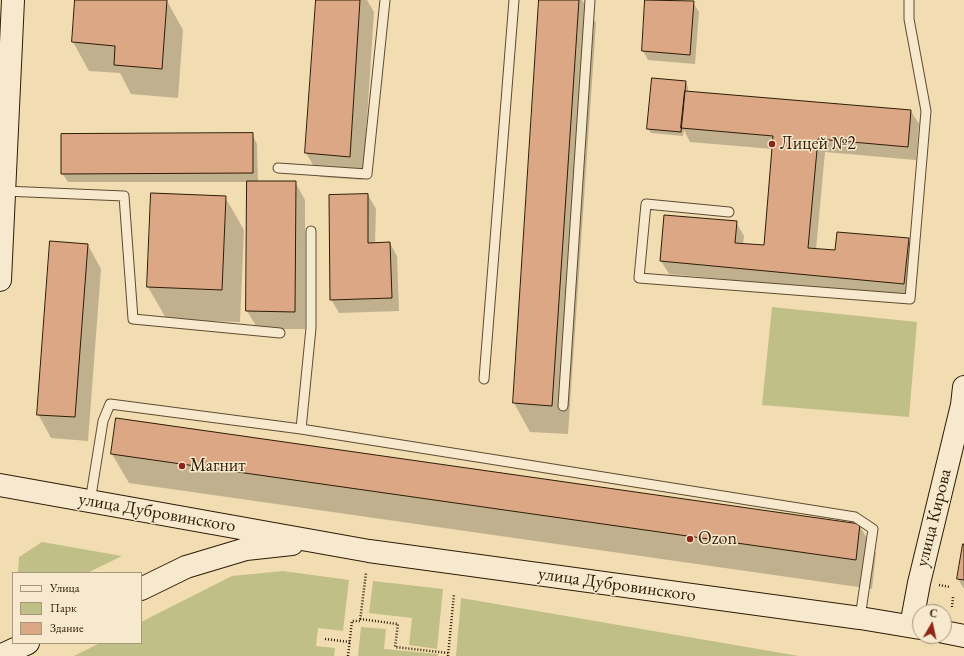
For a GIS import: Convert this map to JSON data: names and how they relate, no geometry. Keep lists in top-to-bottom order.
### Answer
{
  "streets": {
    "main road": ["улица Дубровинского", "улица Кирова"]
  },
  "places": ["Лицей №2", "Магнит", "Ozon"],
  "legend": ["Улица", "Парк", "Здание"],
  "north": "top"
}
